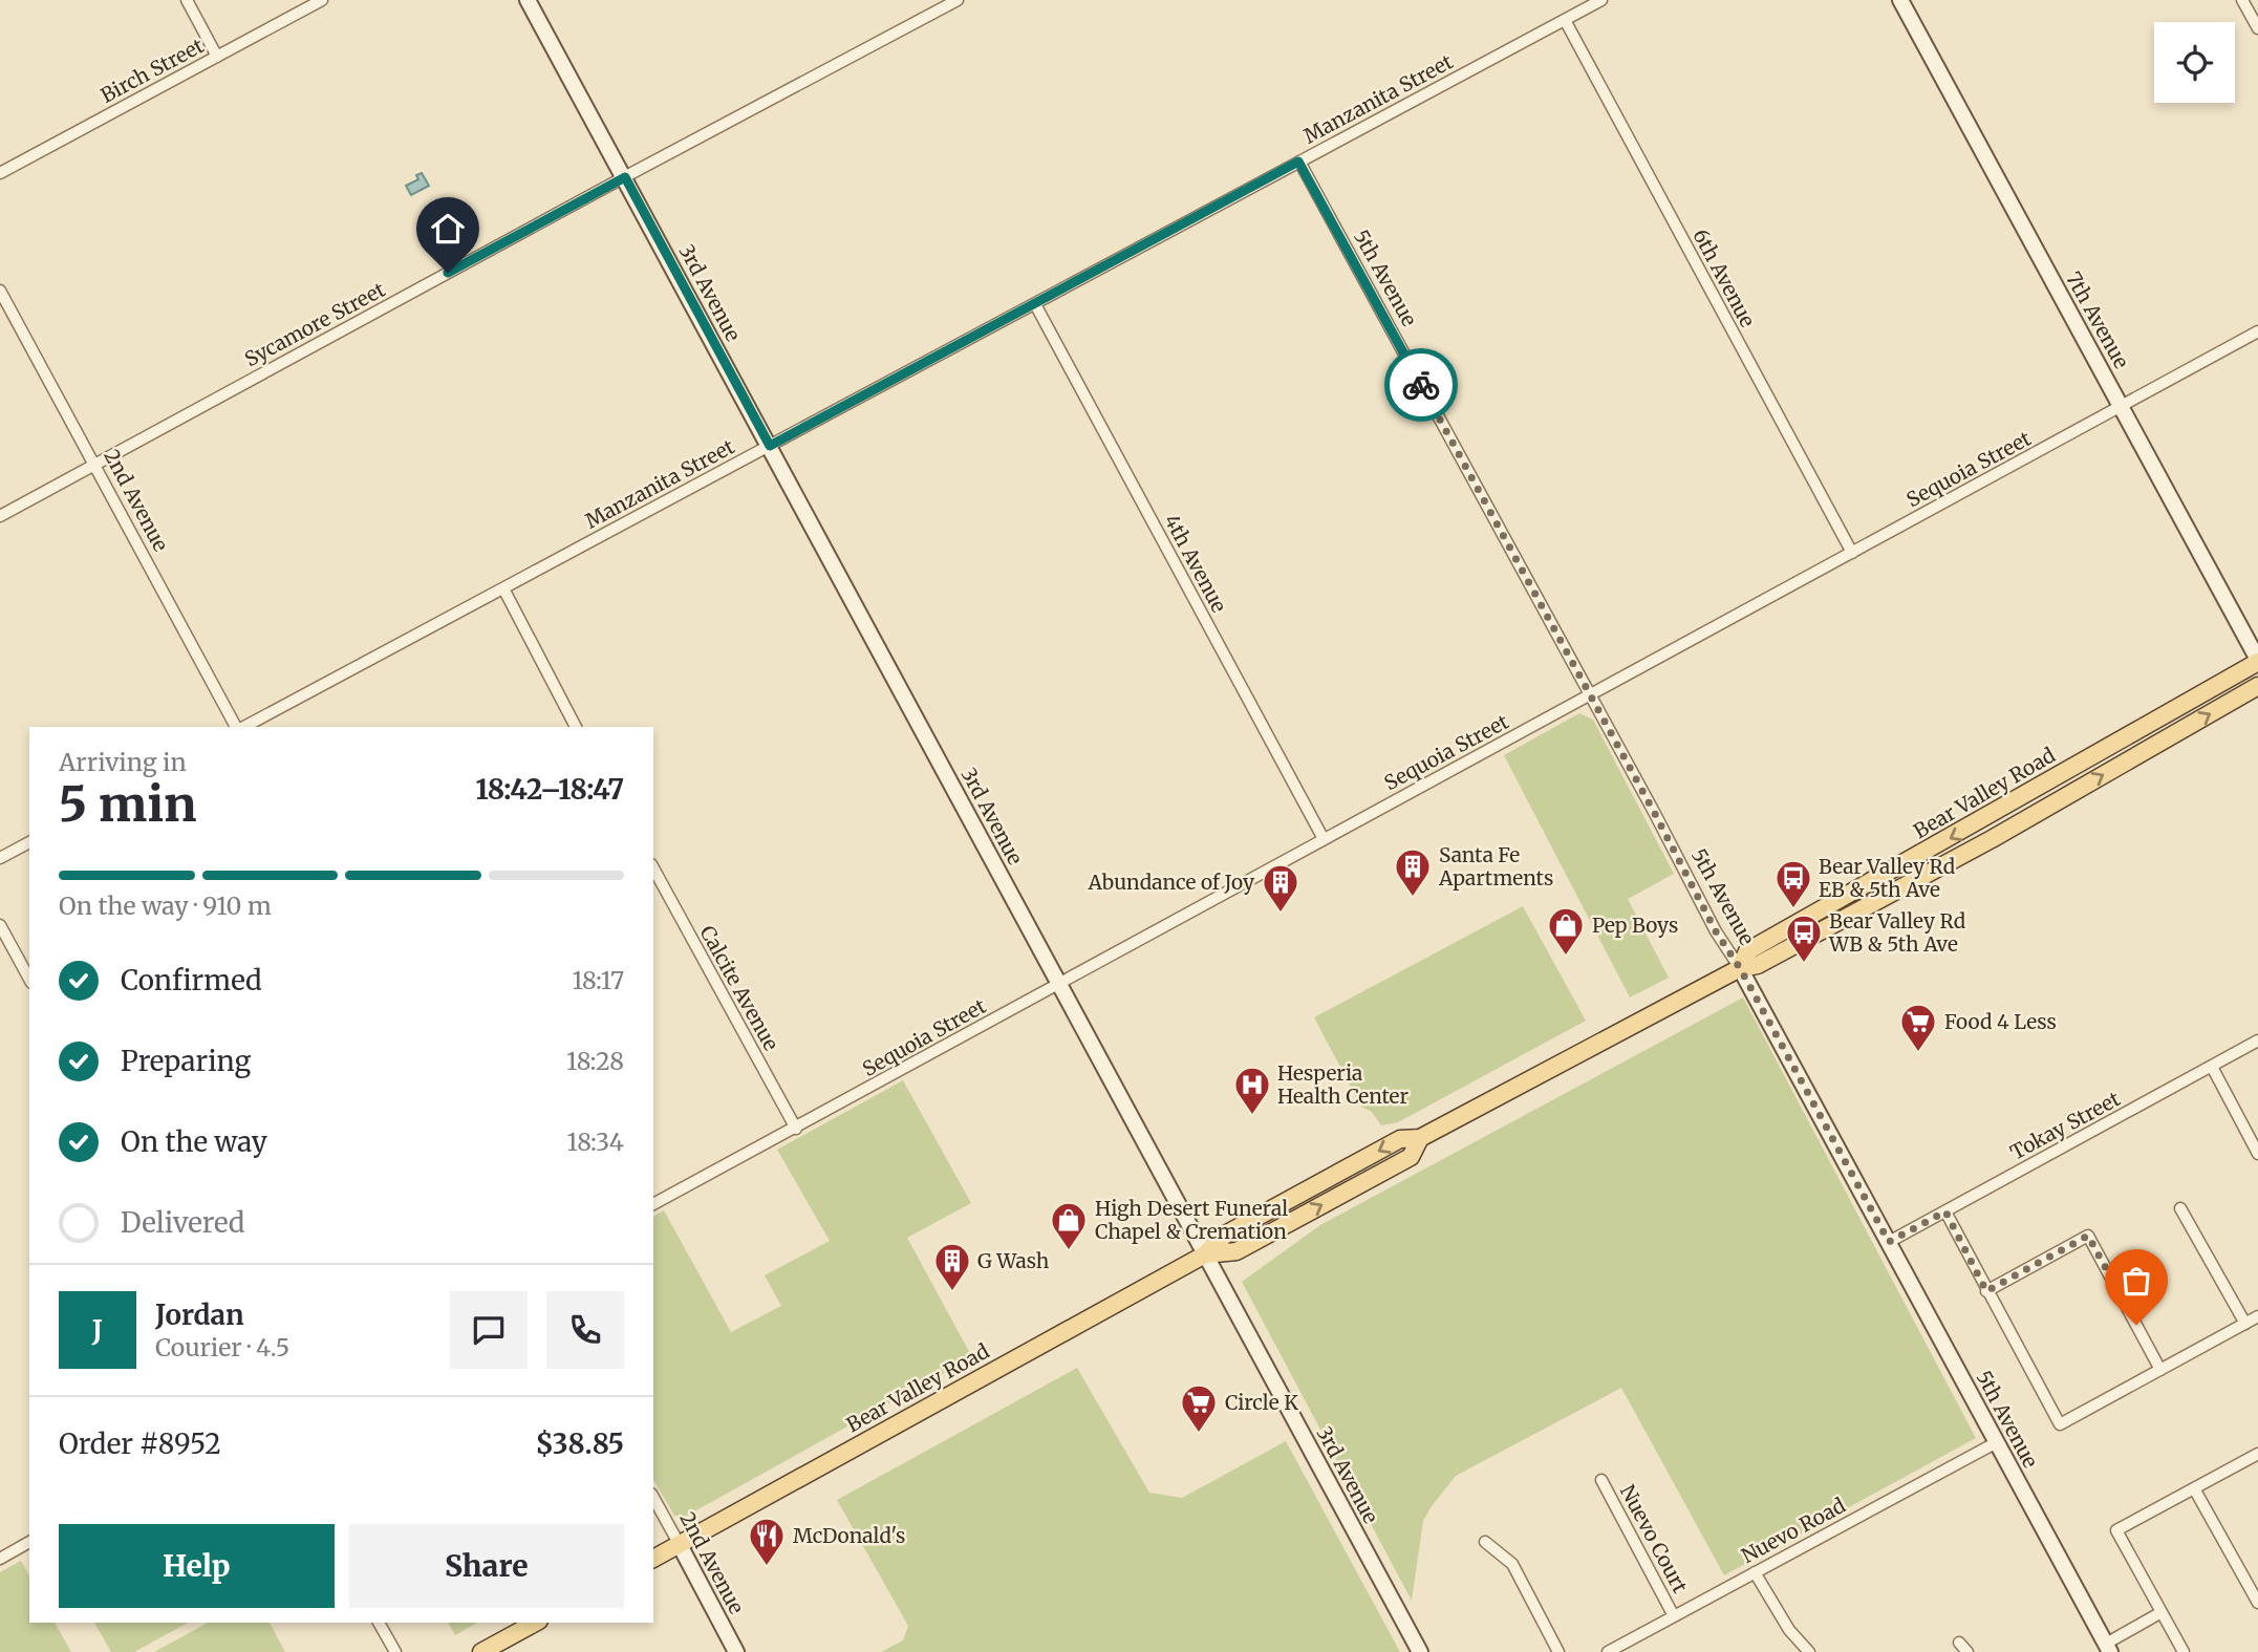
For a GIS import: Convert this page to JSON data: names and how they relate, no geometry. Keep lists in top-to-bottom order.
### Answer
{
  "streets": {
    "main road": ["Bear Valley Road"],
    "street": [
      "Birch Street",
      "Manzanita Street",
      "5th Avenue",
      "6th Avenue",
      "3rd Avenue",
      "7th Avenue",
      "Sycamore Street",
      "Sequoia Street",
      "2nd Avenue",
      "4th Avenue",
      "Calcite Avenue",
      "Tokay Street",
      "Nuevo Road",
      "Nuevo Court"
    ]
  },
  "crossings": [
    ["Manzanita Street", "5th Avenue"],
    ["Manzanita Street", "6th Avenue"],
    ["Manzanita Street", "3rd Avenue"],
    ["Manzanita Street", "4th Avenue"],
    ["5th Avenue", "Sequoia Street"],
    ["5th Avenue", "Bear Valley Road"],
    ["5th Avenue", "Tokay Street"],
    ["5th Avenue", "Nuevo Road"],
    ["6th Avenue", "Sequoia Street"],
    ["3rd Avenue", "Sycamore Street"],
    ["3rd Avenue", "Sequoia Street"],
    ["3rd Avenue", "Bear Valley Road"],
    ["7th Avenue", "Sequoia Street"],
    ["7th Avenue", "Bear Valley Road"],
    ["Sycamore Street", "2nd Avenue"],
    ["Sequoia Street", "4th Avenue"],
    ["Sequoia Street", "Calcite Avenue"],
    ["2nd Avenue", "Bear Valley Road"],
    ["Nuevo Road", "Nuevo Court"]
  ],
  "places": {
    "building": ["Santa Fe Apartments", "Abundance of Joy", "G Wash"],
    "bus stop": ["Bear Valley Rd EB & 5th Ave", "Bear Valley Rd WB & 5th Ave"],
    "shop": ["Pep Boys", "High Desert Funeral Chapel & Cremation"],
    "supermarket": ["Food 4 Less", "Circle K"],
    "hospital": ["Hesperia Health Center"],
    "restaurant": ["McDonald's"]
  },
  "page": {
    "heading": ["5 min", "Arriving in", "18:42–18:47"],
    "panel": [
      "Jordan",
      "Courier · 4.5",
      "Order #8952",
      "$38.85"
    ],
    "bar": "On the way · 910 m",
    "list": [
      ["Confirmed", "18:17"],
      ["Preparing", "18:28"],
      ["On the way", "18:34"],
      "Delivered"
    ],
    "round": "J",
    "buttons": ["Help", "Share"]
  }
}
